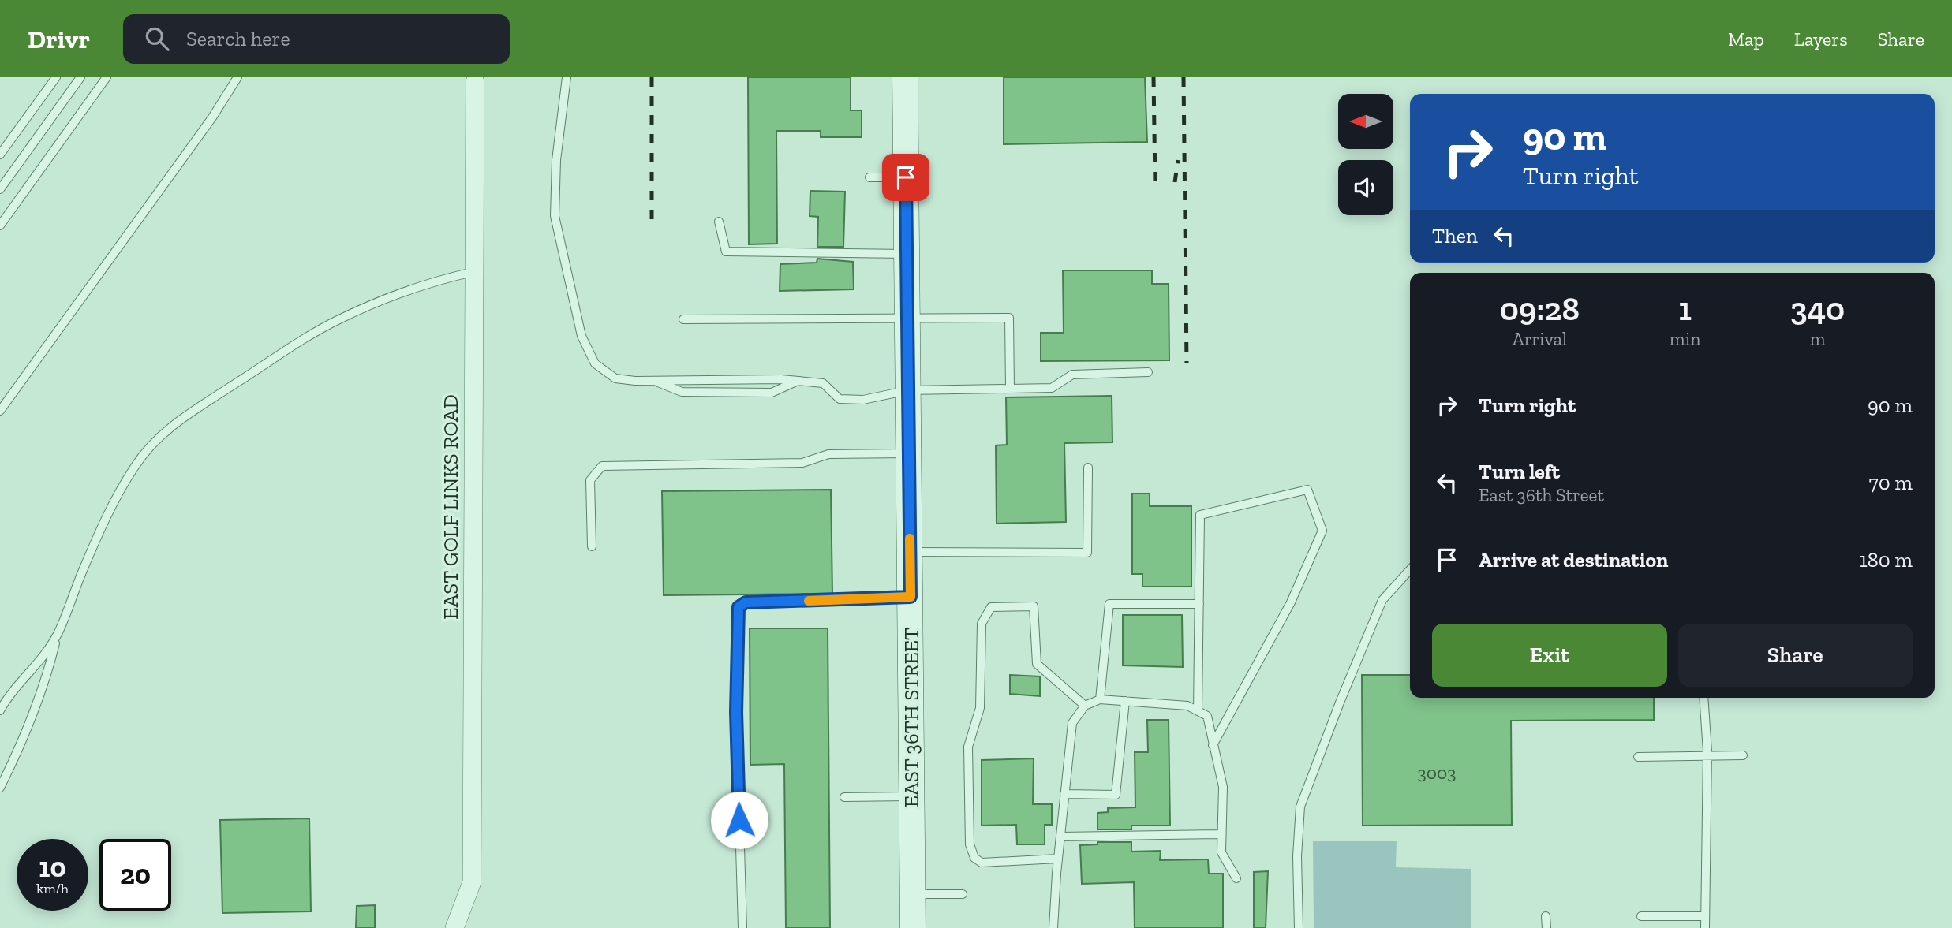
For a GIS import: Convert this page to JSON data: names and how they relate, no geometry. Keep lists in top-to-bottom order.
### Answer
{
  "streets": {
    "main road": ["EAST 36TH STREET"],
    "street": ["EAST GOLF LINKS ROAD"]
  },
  "house_numbers": ["3003"],
  "north": "left",
  "page": {
    "header": "Drivr",
    "search": "Search here",
    "nav": ["Map", "Layers", "Share"],
    "turn": ["90 m", "Turn right"],
    "then": "Then",
    "eta": [
      "09:28",
      "Arrival",
      "1",
      "min",
      "340",
      "m"
    ],
    "list": [
      {
        "name": "Turn right",
        "value": "90 m"
      },
      {
        "name": "Turn left",
        "note": "East 36th Street",
        "value": "70 m"
      },
      {
        "name": "Arrive at destination",
        "value": "180 m"
      }
    ],
    "buttons": ["Exit", "Share"],
    "speed": "10 km/h",
    "limit": "20"
  }
}
